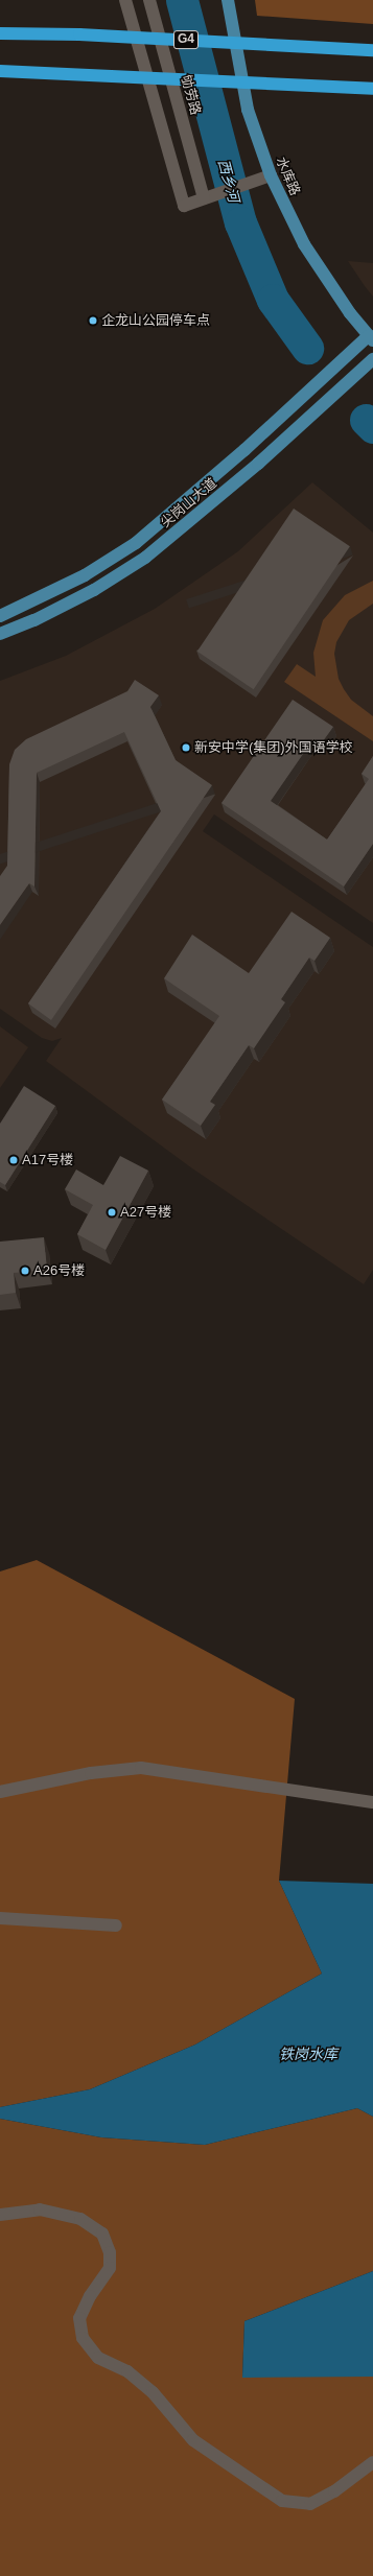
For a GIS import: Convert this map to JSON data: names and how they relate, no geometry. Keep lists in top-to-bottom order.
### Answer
{
  "streets": {
    "highway": ["G4"],
    "main road": ["水库路", "尖岗山大道"],
    "street": ["劬劳路"]
  },
  "crossings": [
    ["水库路", "尖岗山大道"]
  ],
  "water": ["西乡河", "铁岗水库"],
  "places": [
    "企龙山公园停车点",
    "新安中学(集团)外国语学校",
    "A17号楼",
    "A27号楼",
    "A26号楼"
  ]
}
